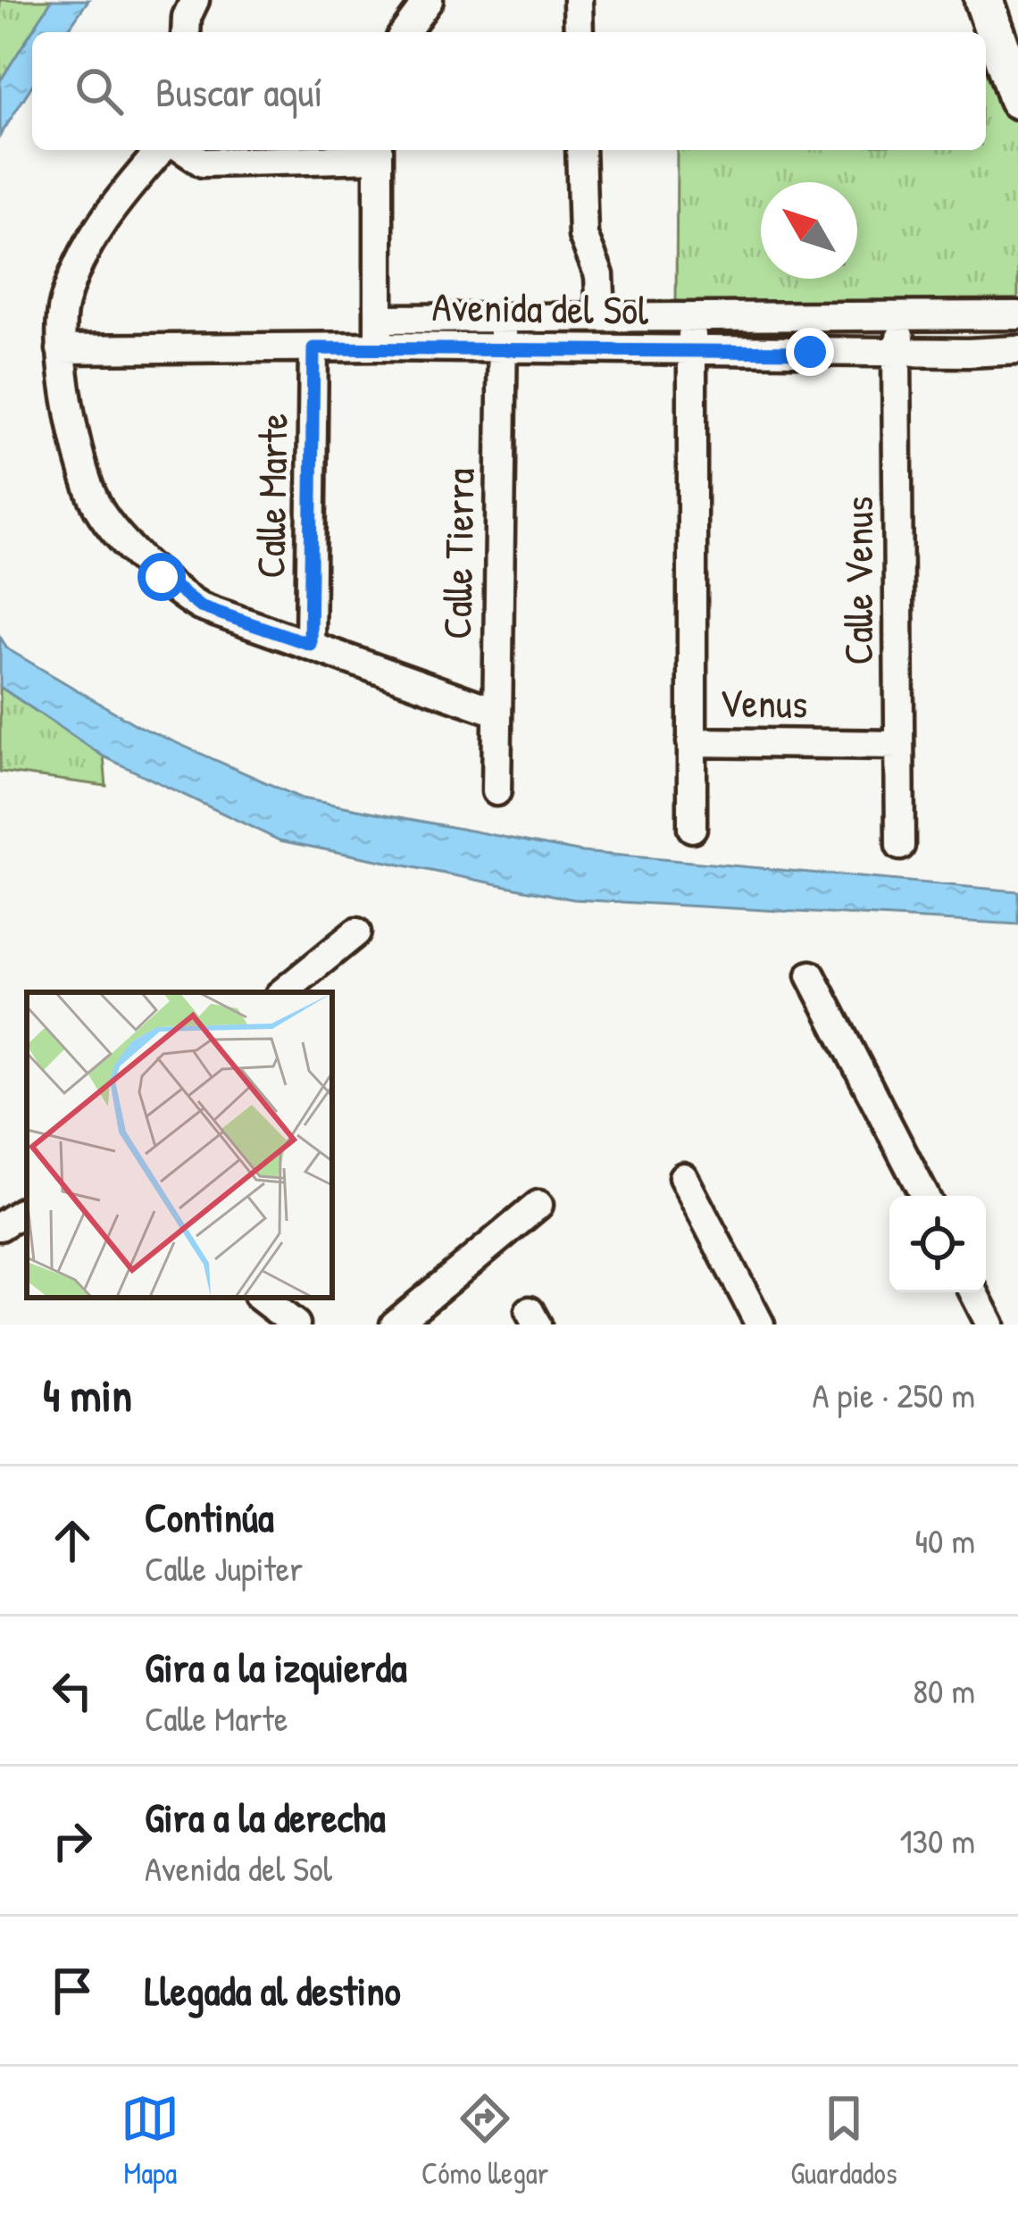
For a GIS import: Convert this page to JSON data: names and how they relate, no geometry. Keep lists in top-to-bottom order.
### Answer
{
  "streets": {
    "street": [
      "Avenida del Sol",
      "Calle Marte",
      "Calle Tierra",
      "Calle Venus",
      "Venus"
    ]
  },
  "crossings": [
    ["Avenida del Sol", "Calle Marte"],
    ["Avenida del Sol", "Calle Tierra"],
    ["Avenida del Sol", "Calle Venus"],
    ["Calle Venus", "Venus"]
  ],
  "north": "top left",
  "page": {
    "search": "Buscar aquí",
    "heading": ["4 min", "A pie · 250 m"],
    "list": [
      ["Continúa", "Calle Jupiter", "40 m"],
      ["Gira a la izquierda", "Calle Marte", "80 m"],
      ["Gira a la derecha", "Avenida del Sol", "130 m"],
      "Llegada al destino"
    ],
    "nav": ["Mapa", "Cómo llegar", "Guardados"]
  }
}
